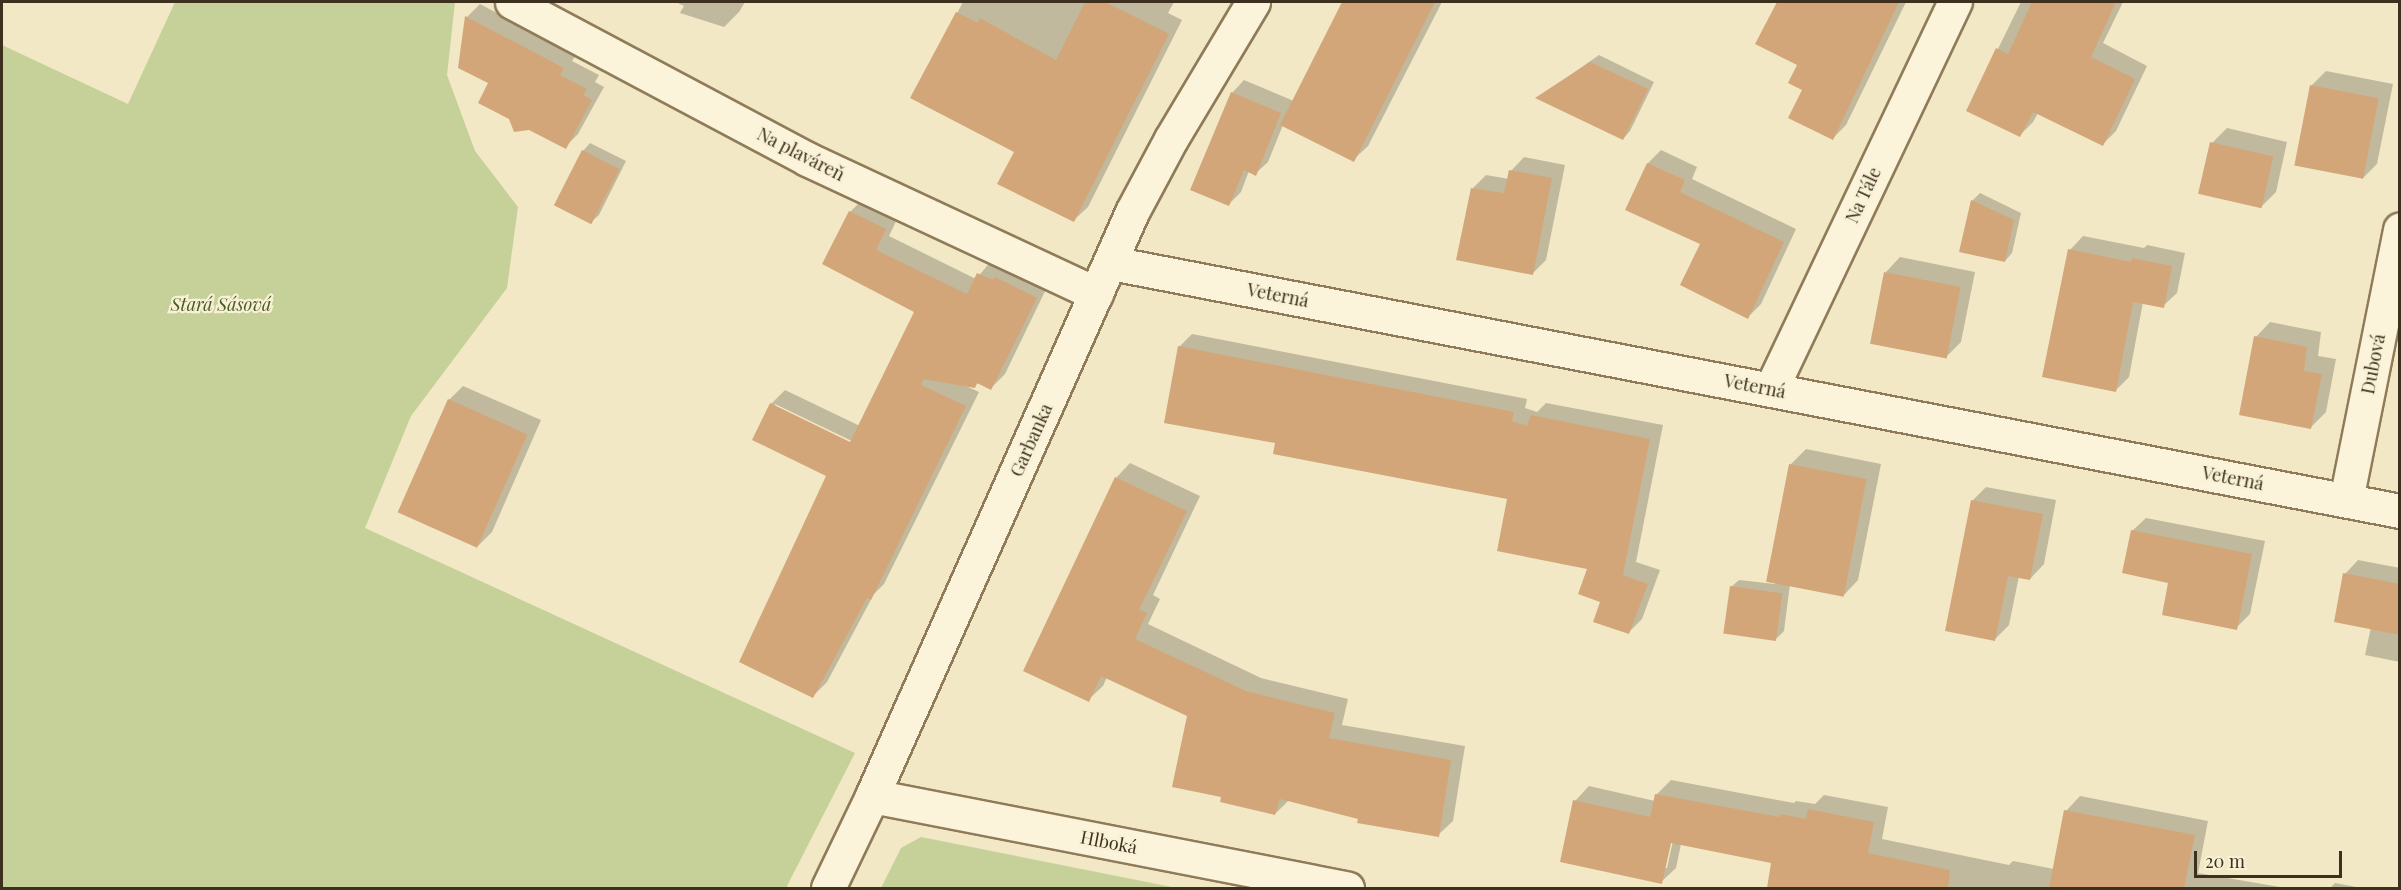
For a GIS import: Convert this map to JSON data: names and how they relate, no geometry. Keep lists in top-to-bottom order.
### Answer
{
  "streets": {
    "street": [
      "Na plaváreň",
      "Na Tále",
      "Veterná",
      "Dubová",
      "Garbanka",
      "Hlboká"
    ]
  },
  "crossings": [
    ["Na plaváreň", "Garbanka"],
    ["Na Tále", "Veterná"],
    ["Veterná", "Dubová"],
    ["Veterná", "Garbanka"],
    ["Garbanka", "Hlboká"]
  ],
  "parks": ["Stará Sásová"],
  "scale_bar": "20 m"
}
